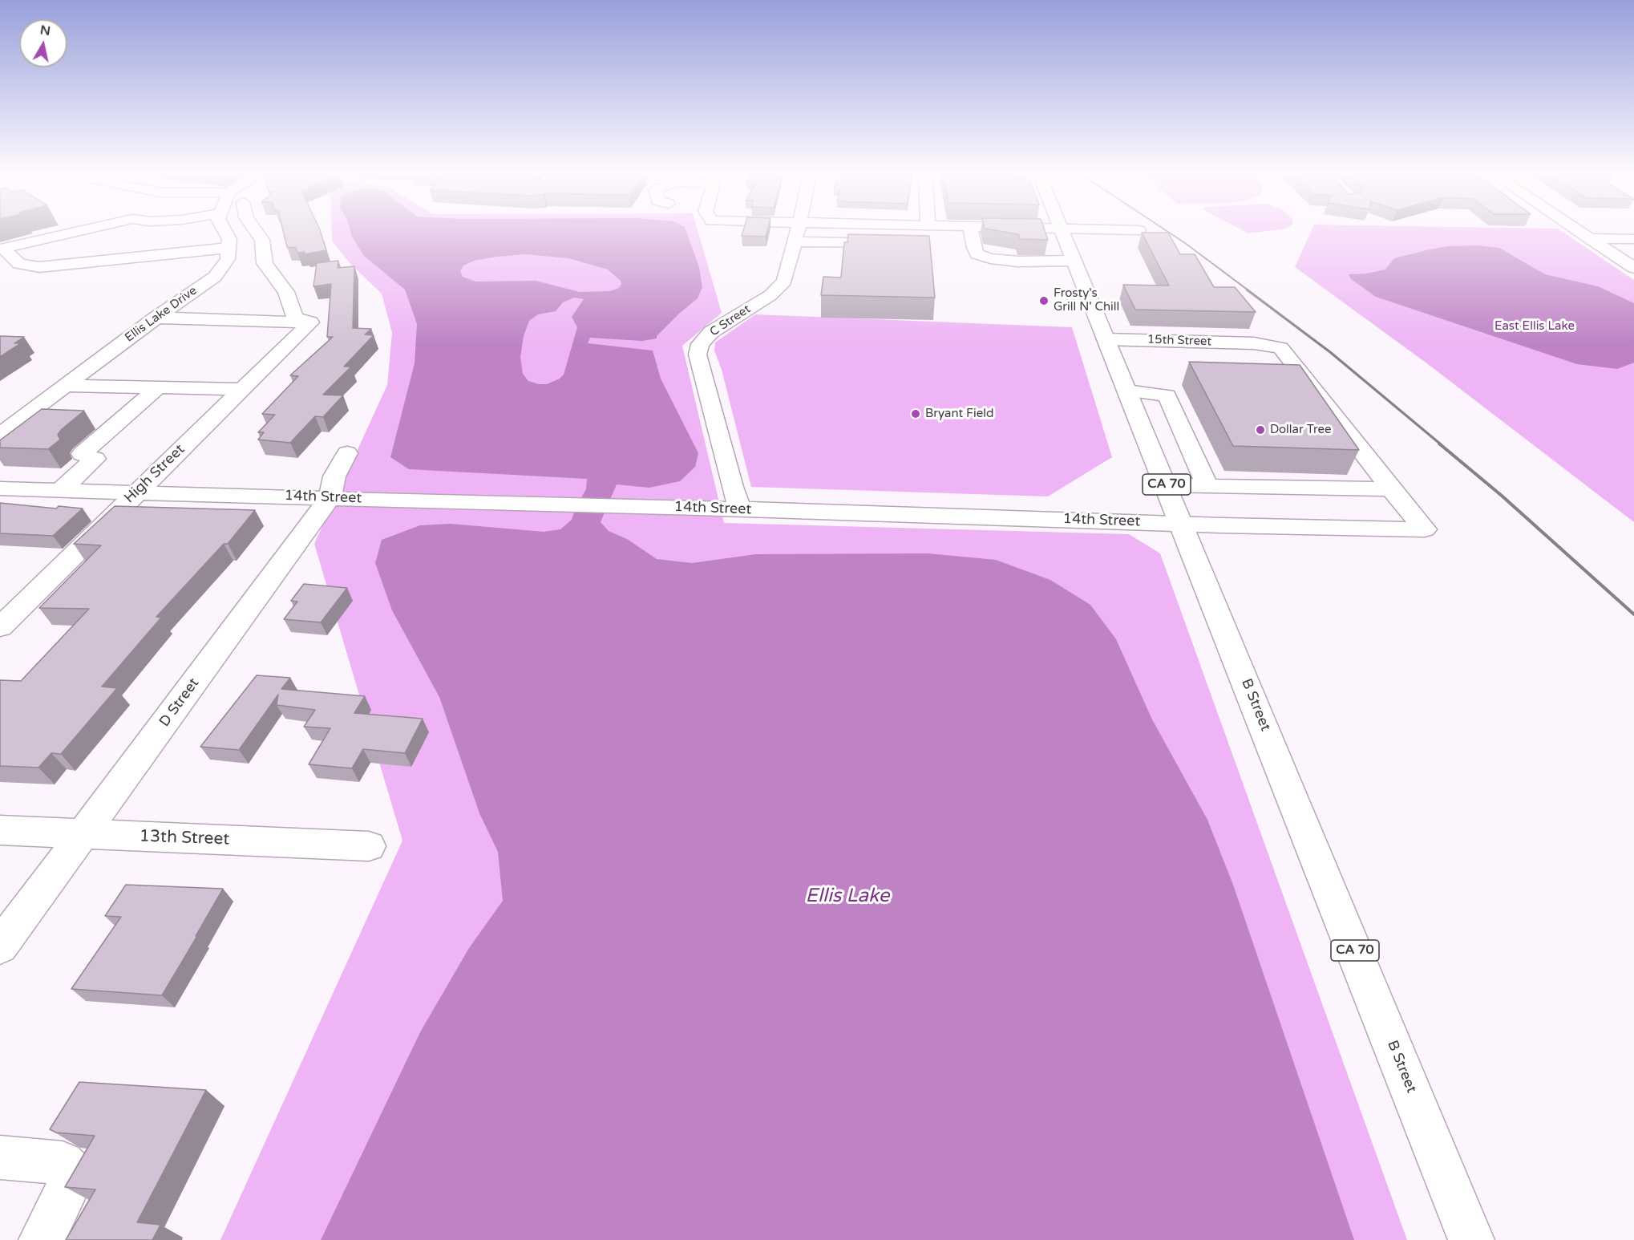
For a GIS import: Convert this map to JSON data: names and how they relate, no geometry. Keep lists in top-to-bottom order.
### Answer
{
  "streets": {
    "main road": [
      "Ellis Lake Drive",
      "C Street",
      "15th Street",
      "High Street",
      "CA 70",
      "14th Street",
      "D Street",
      "B Street",
      "13th Street"
    ]
  },
  "crossings": [
    ["C Street", "14th Street"],
    ["15th Street", "14th Street"],
    ["15th Street", "B Street"],
    ["High Street", "14th Street"],
    ["14th Street", "D Street"],
    ["14th Street", "B Street"],
    ["D Street", "13th Street"]
  ],
  "water": ["Ellis Lake"],
  "parks": ["East Ellis Lake"],
  "places": ["Frosty's Grill N' Chill", "Bryant Field", "Dollar Tree"],
  "north": "top"
}
